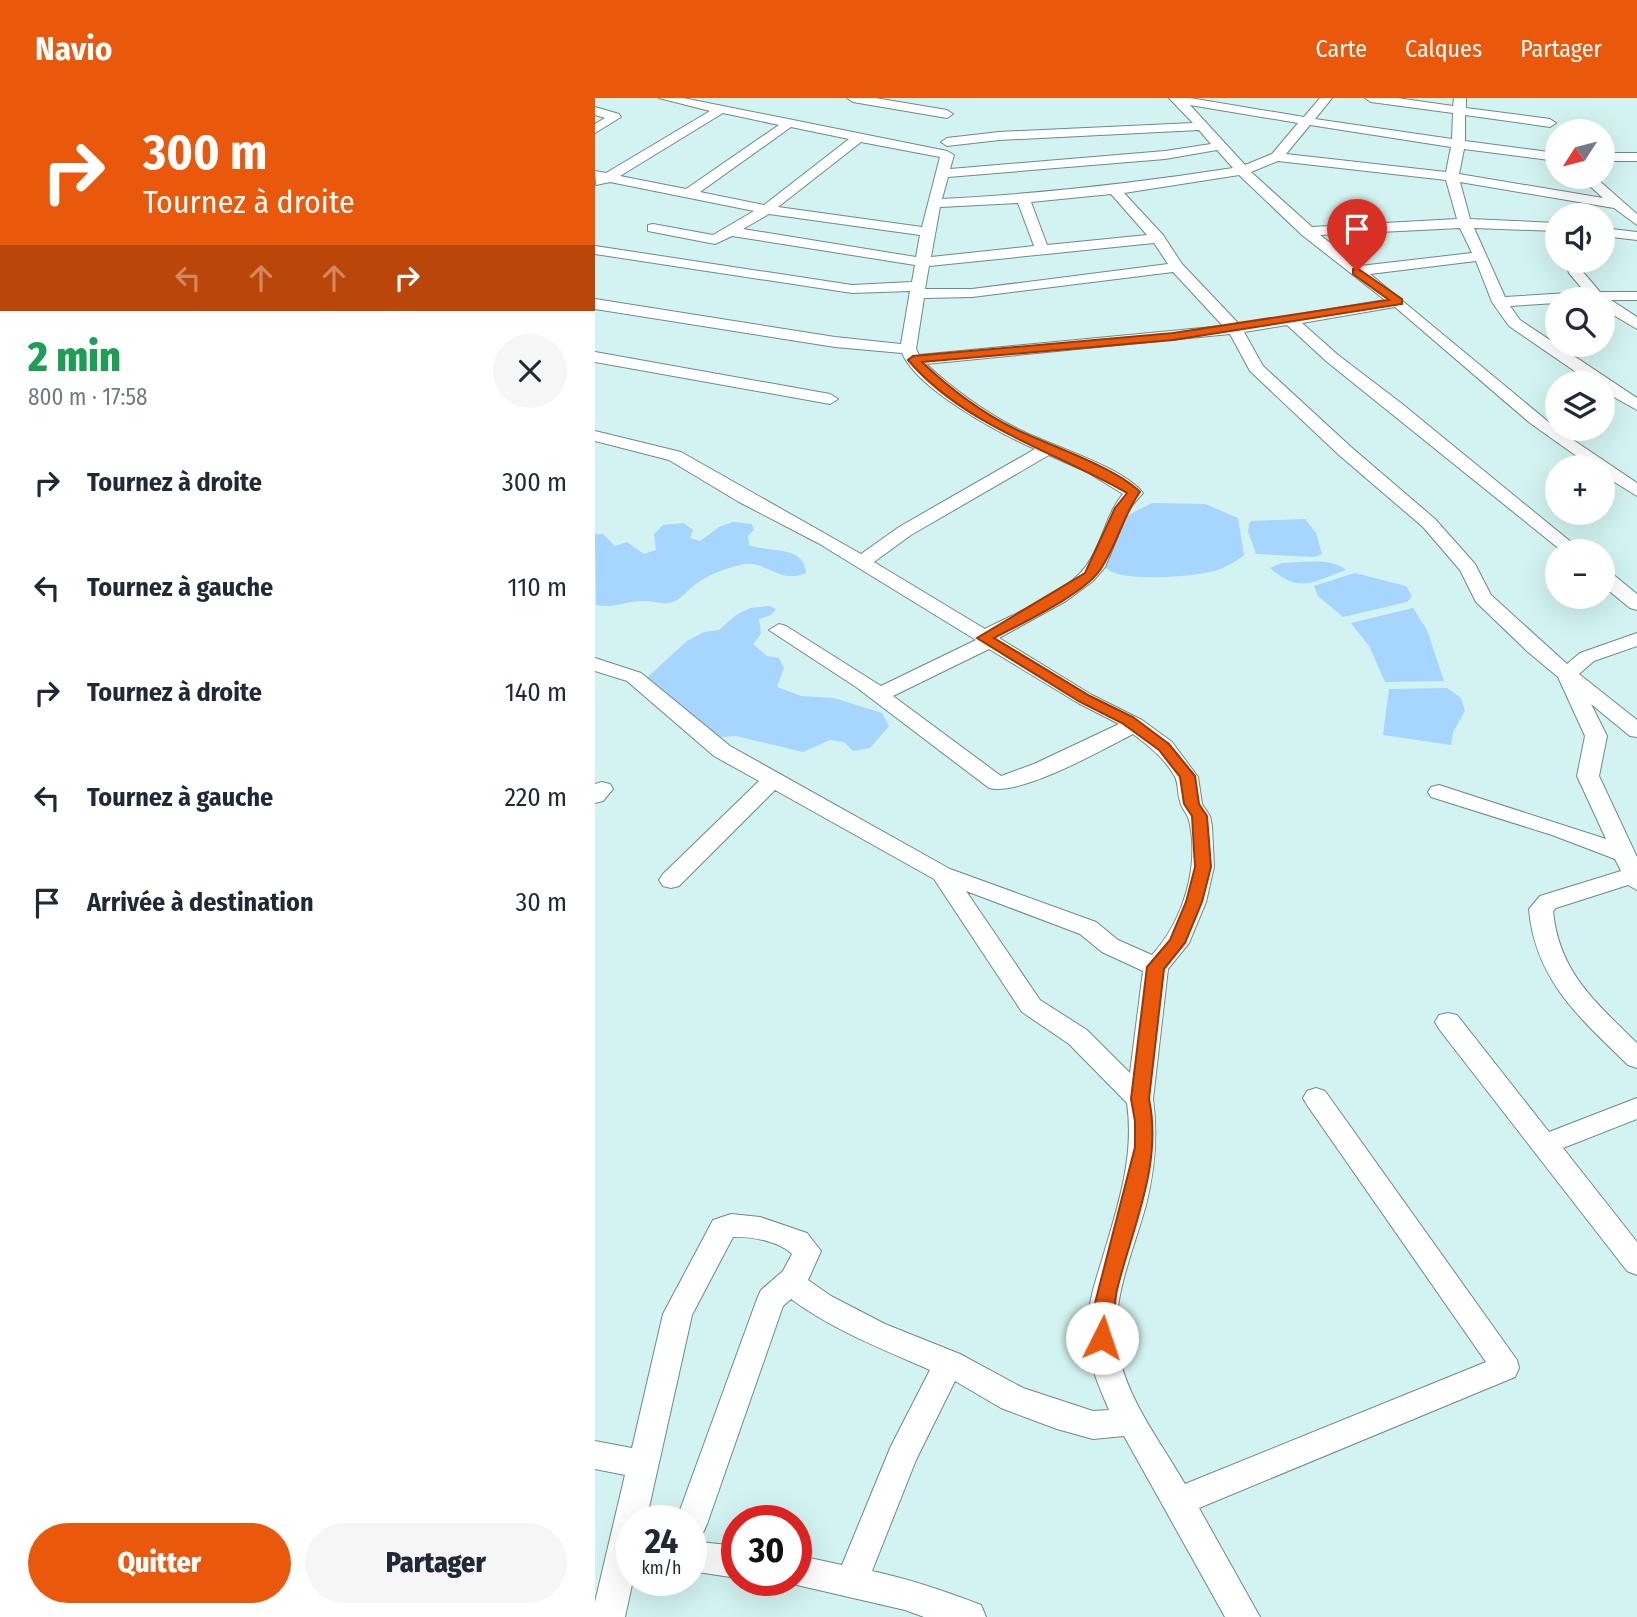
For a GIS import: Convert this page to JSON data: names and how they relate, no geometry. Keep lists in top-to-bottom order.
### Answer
{
  "north": "bottom left",
  "page": {
    "header": "Navio",
    "nav": ["Carte", "Calques", "Partager"],
    "turn": ["300 m", "Tournez à droite"],
    "map_buttons": ["+", "−"],
    "heading": ["2 min", "800 m · 17:58"],
    "list": [
      {
        "name": "Tournez à droite",
        "value": "300 m"
      },
      {
        "name": "Tournez à gauche",
        "value": "110 m"
      },
      {
        "name": "Tournez à droite",
        "value": "140 m"
      },
      {
        "name": "Tournez à gauche",
        "value": "220 m"
      },
      {
        "name": "Arrivée à destination",
        "value": "30 m"
      }
    ],
    "speed": "24 km/h",
    "limit": "30",
    "buttons": ["Quitter", "Partager"]
  }
}
